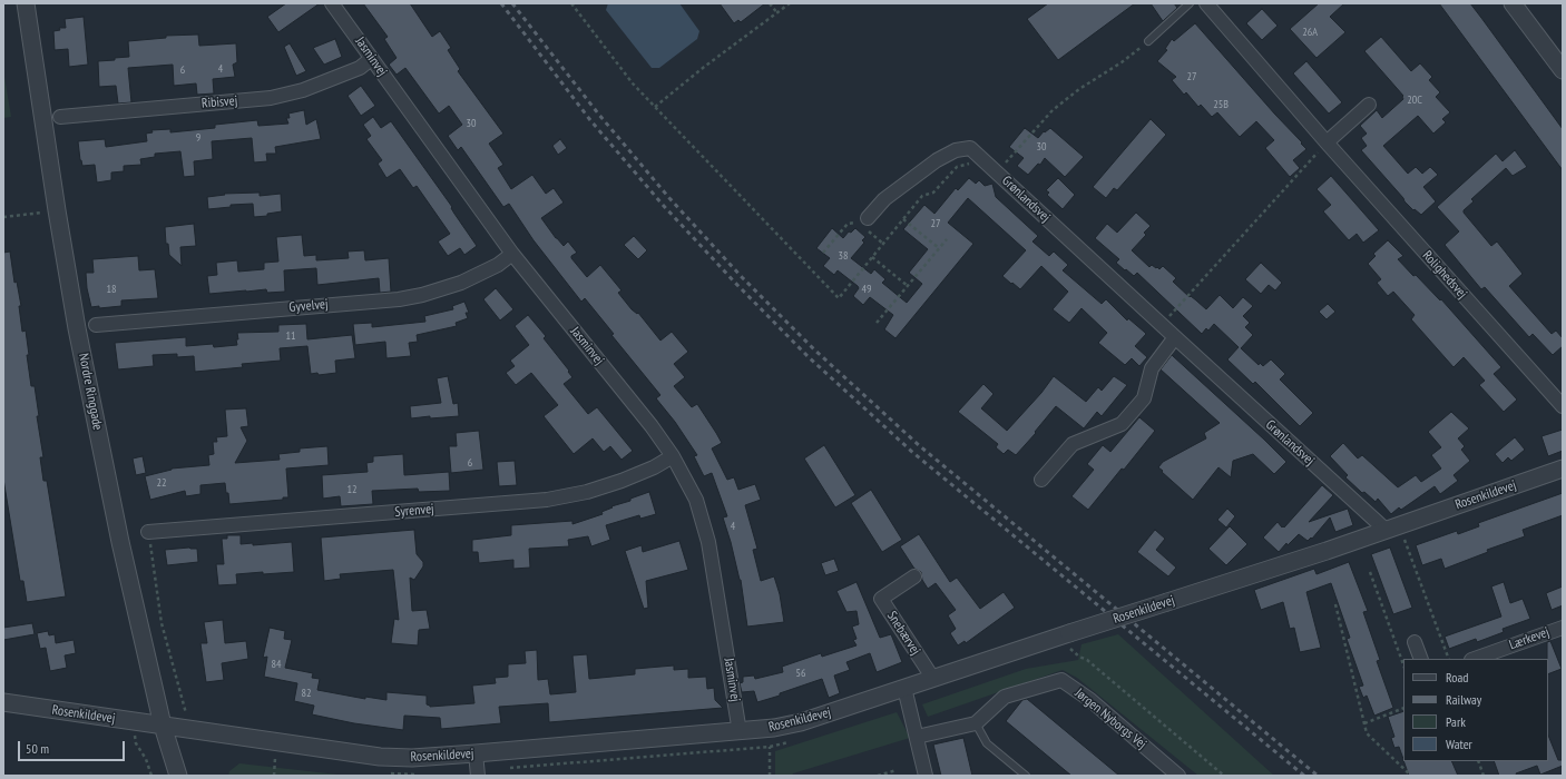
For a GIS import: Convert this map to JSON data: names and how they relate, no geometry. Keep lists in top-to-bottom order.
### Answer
{
  "streets": {
    "street": [
      "Jasminvej",
      "Ribisvej",
      "Grønlandsvej",
      "Rolighedsvej",
      "Gyvelvej",
      "Nordre Ringgade",
      "Rosenkildevej",
      "Syrenvej",
      "Snebærvej",
      "Lærkevej",
      "Jørgen Nyborgs Vej"
    ]
  },
  "crossings": [
    ["Jasminvej", "Ribisvej"],
    ["Jasminvej", "Gyvelvej"],
    ["Jasminvej", "Rosenkildevej"],
    ["Jasminvej", "Syrenvej"],
    ["Grønlandsvej", "Rosenkildevej"],
    ["Nordre Ringgade", "Rosenkildevej"],
    ["Rosenkildevej", "Snebærvej"]
  ],
  "house_numbers": [
    "26A",
    "4",
    "6",
    "27",
    "20C",
    "25B",
    "30",
    "9",
    "30",
    "27",
    "38",
    "18",
    "49",
    "11",
    "6",
    "22",
    "12",
    "4",
    "84",
    "56",
    "82"
  ],
  "legend": [
    "Road",
    "Railway",
    "Park",
    "Water"
  ],
  "scale_bar": "50 m"
}
